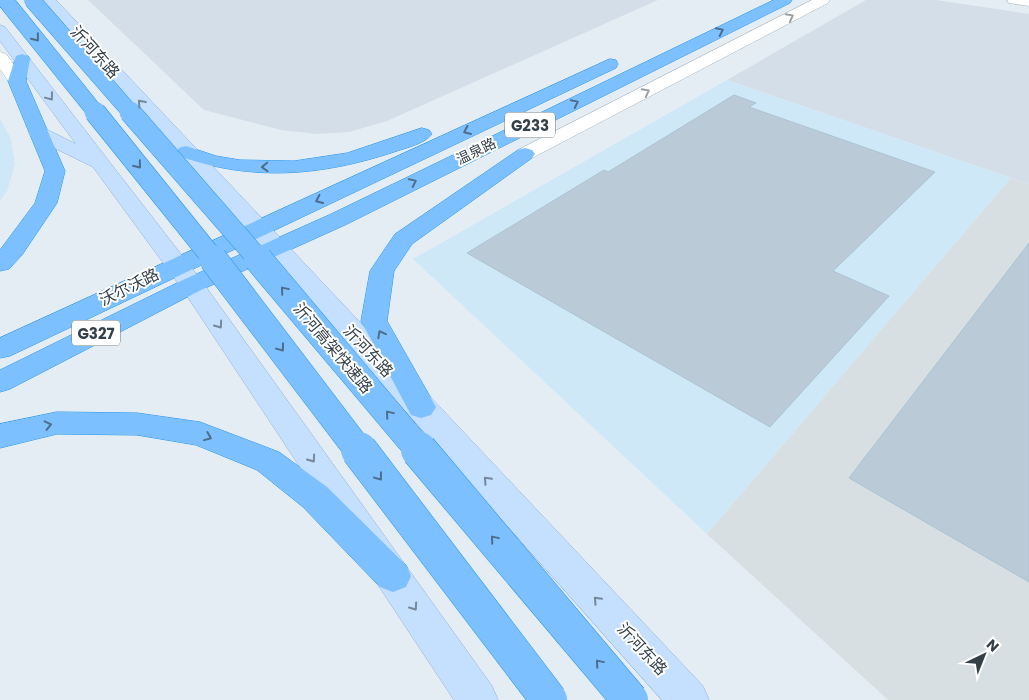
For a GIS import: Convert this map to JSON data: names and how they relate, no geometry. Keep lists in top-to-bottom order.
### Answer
{
  "streets": {
    "highway": [
      "G233",
      "温泉路",
      "沃尔沃路",
      "G327",
      "沂河高架快速路"
    ],
    "main road": ["沂河东路"]
  },
  "crossings": [
    ["沂河东路", "温泉路"],
    ["温泉路", "沃尔沃路"]
  ],
  "north": "top right"
}
